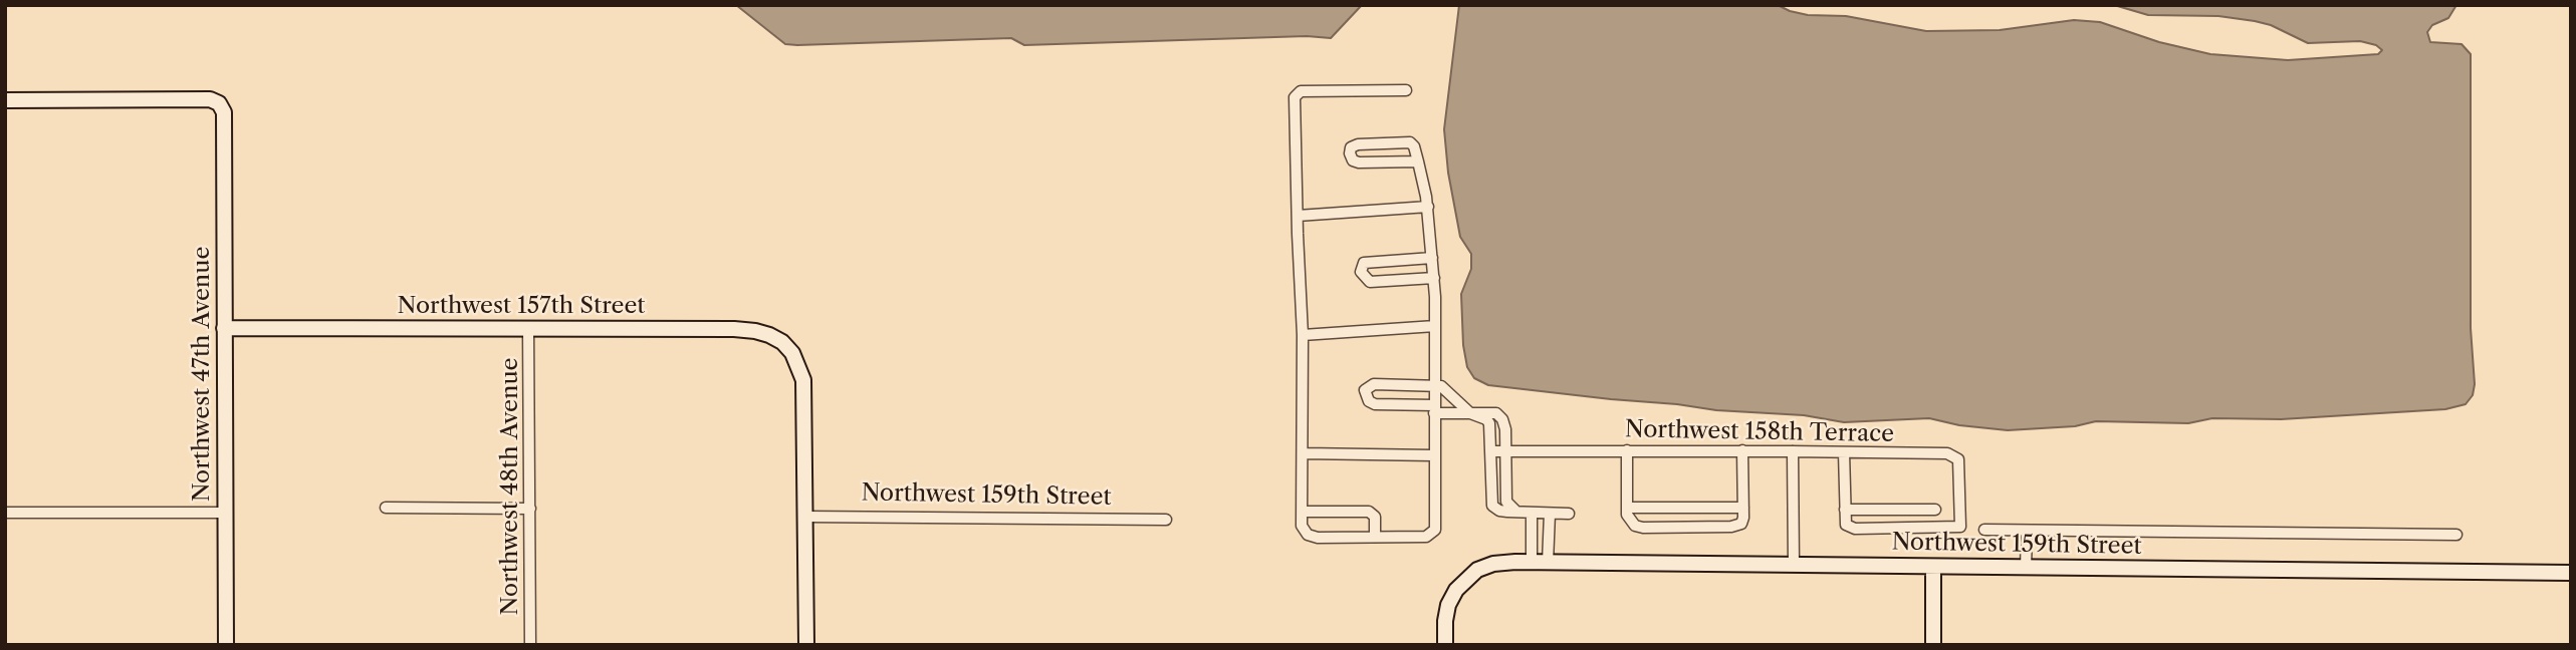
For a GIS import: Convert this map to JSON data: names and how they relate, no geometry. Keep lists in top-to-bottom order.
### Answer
{
  "streets": {
    "street": [
      "Northwest 157th Street",
      "Northwest 47th Avenue",
      "Northwest 158th Terrace",
      "Northwest 48th Avenue",
      "Northwest 159th Street"
    ]
  },
  "crossings": [
    ["Northwest 157th Street", "Northwest 47th Avenue"],
    ["Northwest 157th Street", "Northwest 48th Avenue"],
    ["Northwest 157th Street", "Northwest 159th Street"]
  ]
}
